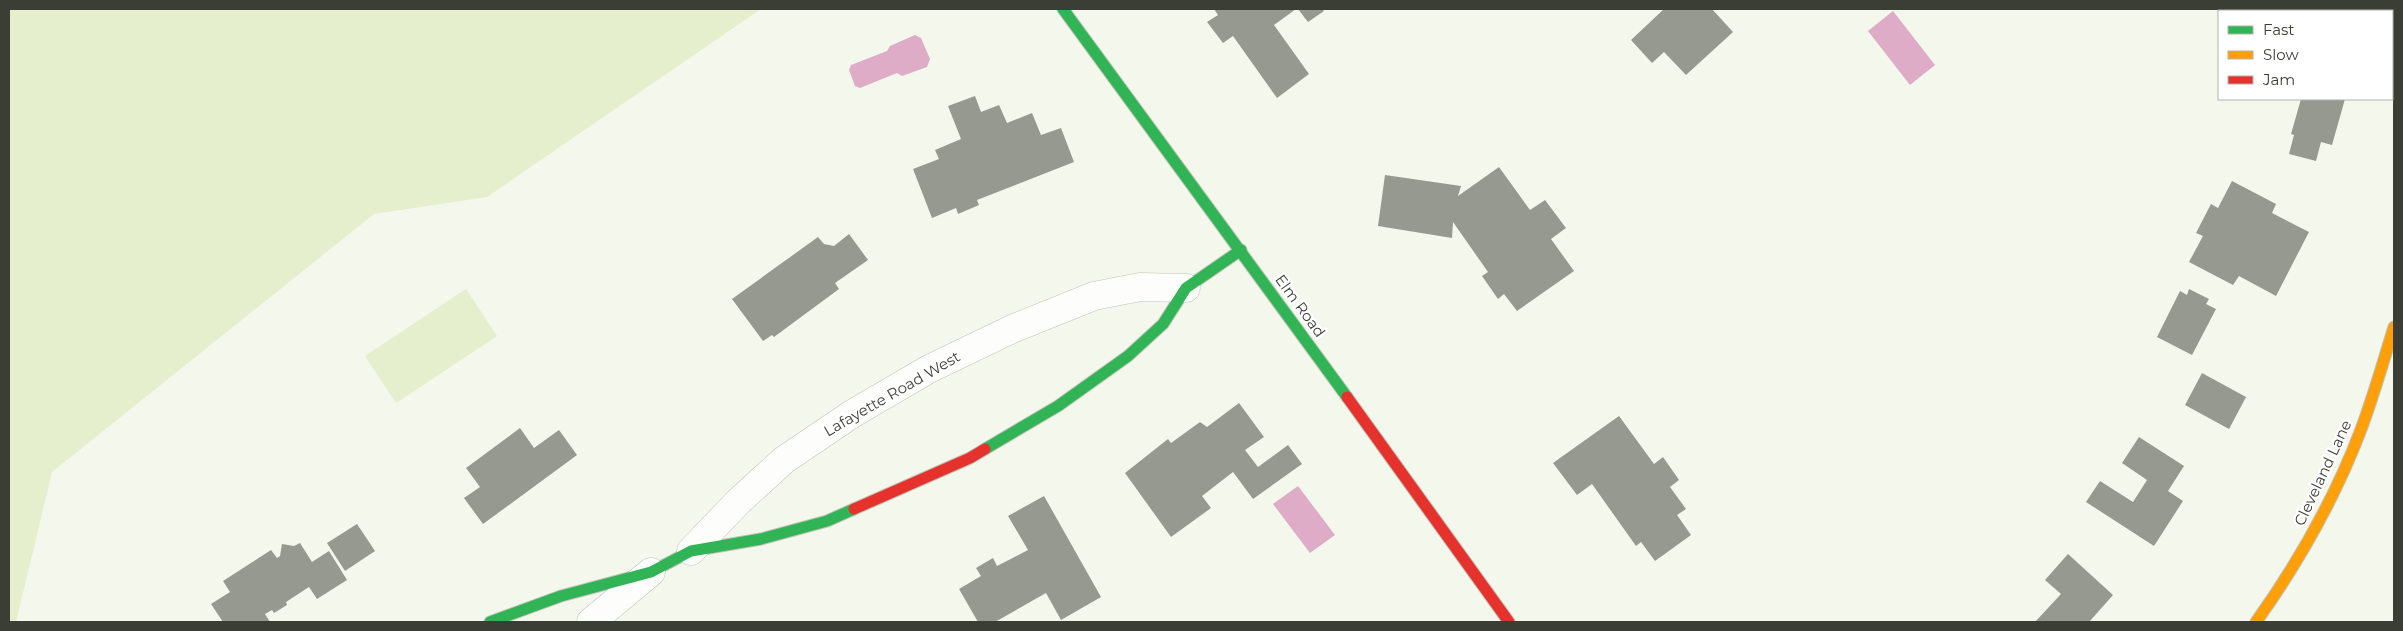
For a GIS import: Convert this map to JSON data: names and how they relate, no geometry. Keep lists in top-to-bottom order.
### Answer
{
  "streets": {
    "street": ["Elm Road", "Lafayette Road West", "Cleveland Lane"]
  },
  "crossings": [
    ["Elm Road", "Lafayette Road West"]
  ],
  "legend": ["Fast", "Slow", "Jam"]
}
